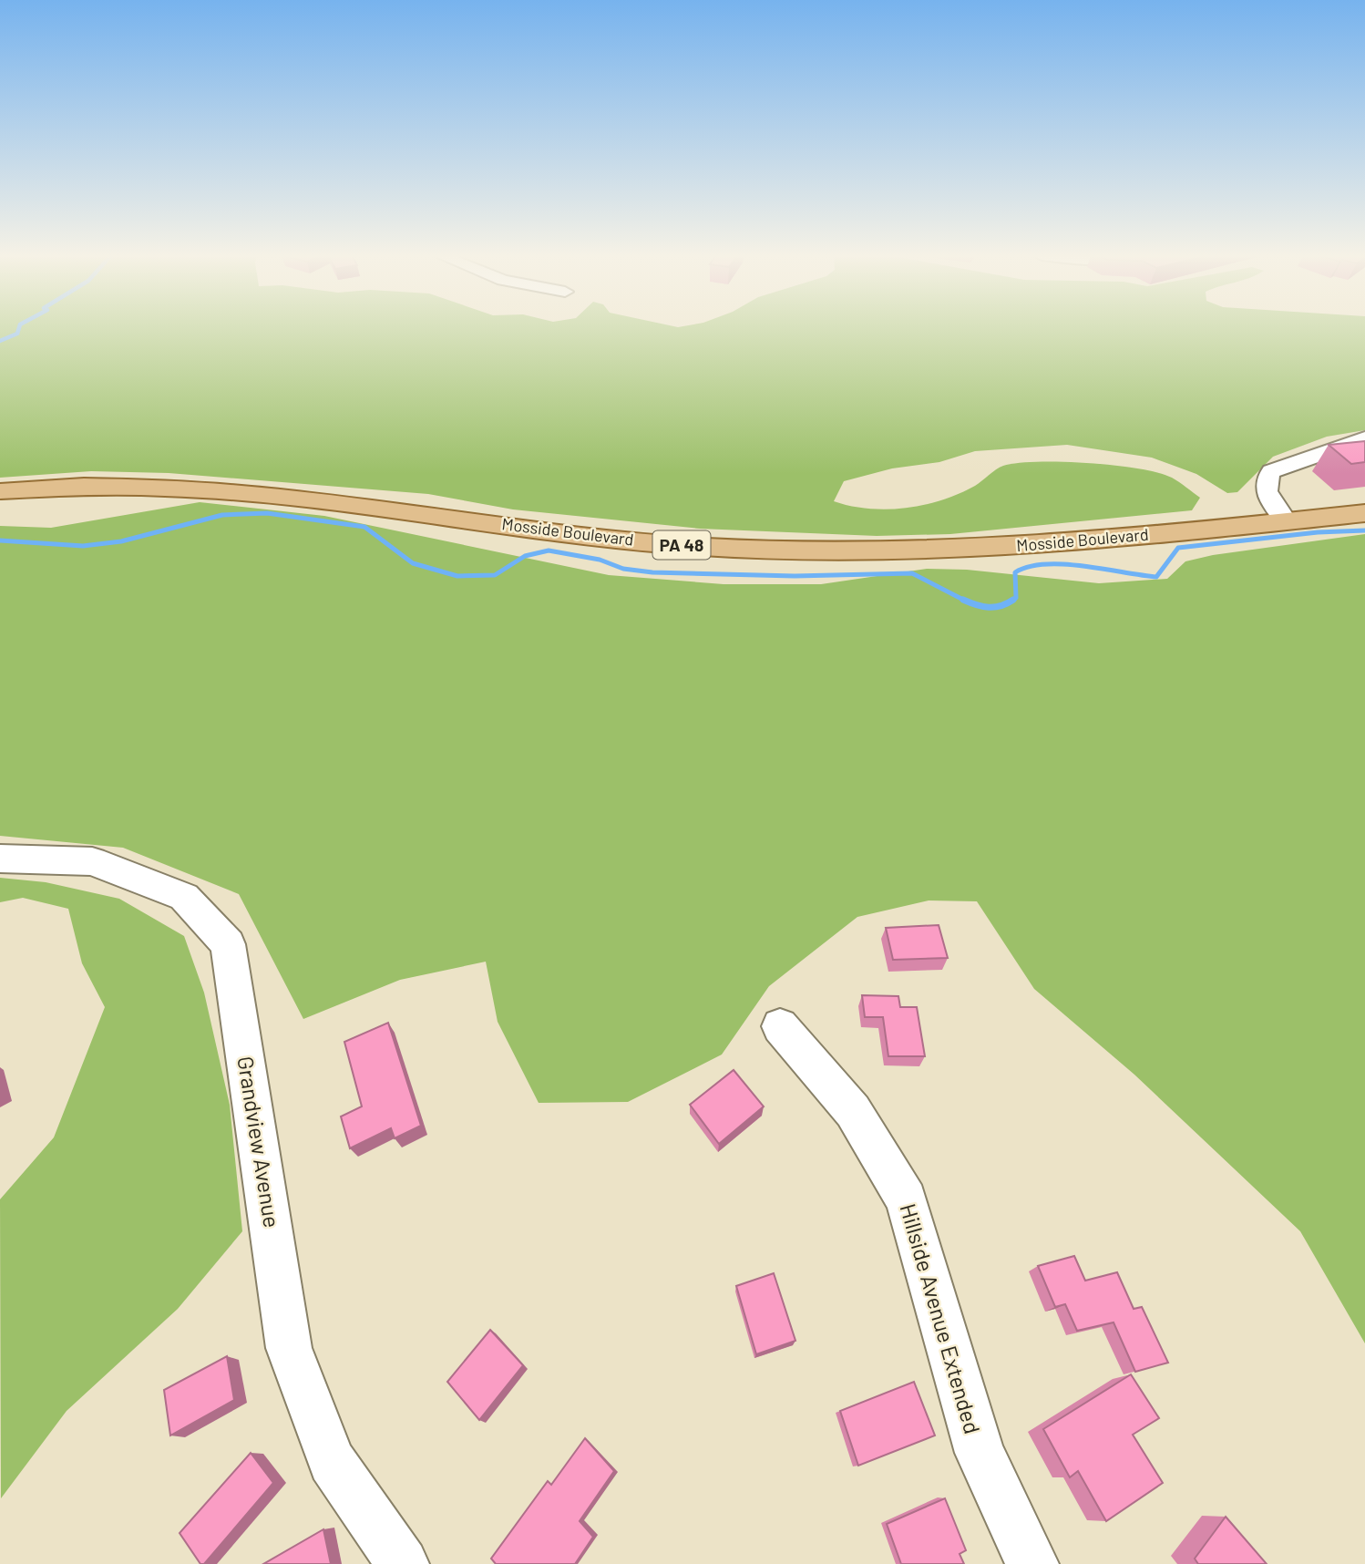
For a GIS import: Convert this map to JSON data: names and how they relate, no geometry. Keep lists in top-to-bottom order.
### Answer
{
  "streets": {
    "main road": ["Mosside Boulevard", "PA 48"],
    "street": ["Grandview Avenue", "Hillside Avenue Extended"]
  }
}
